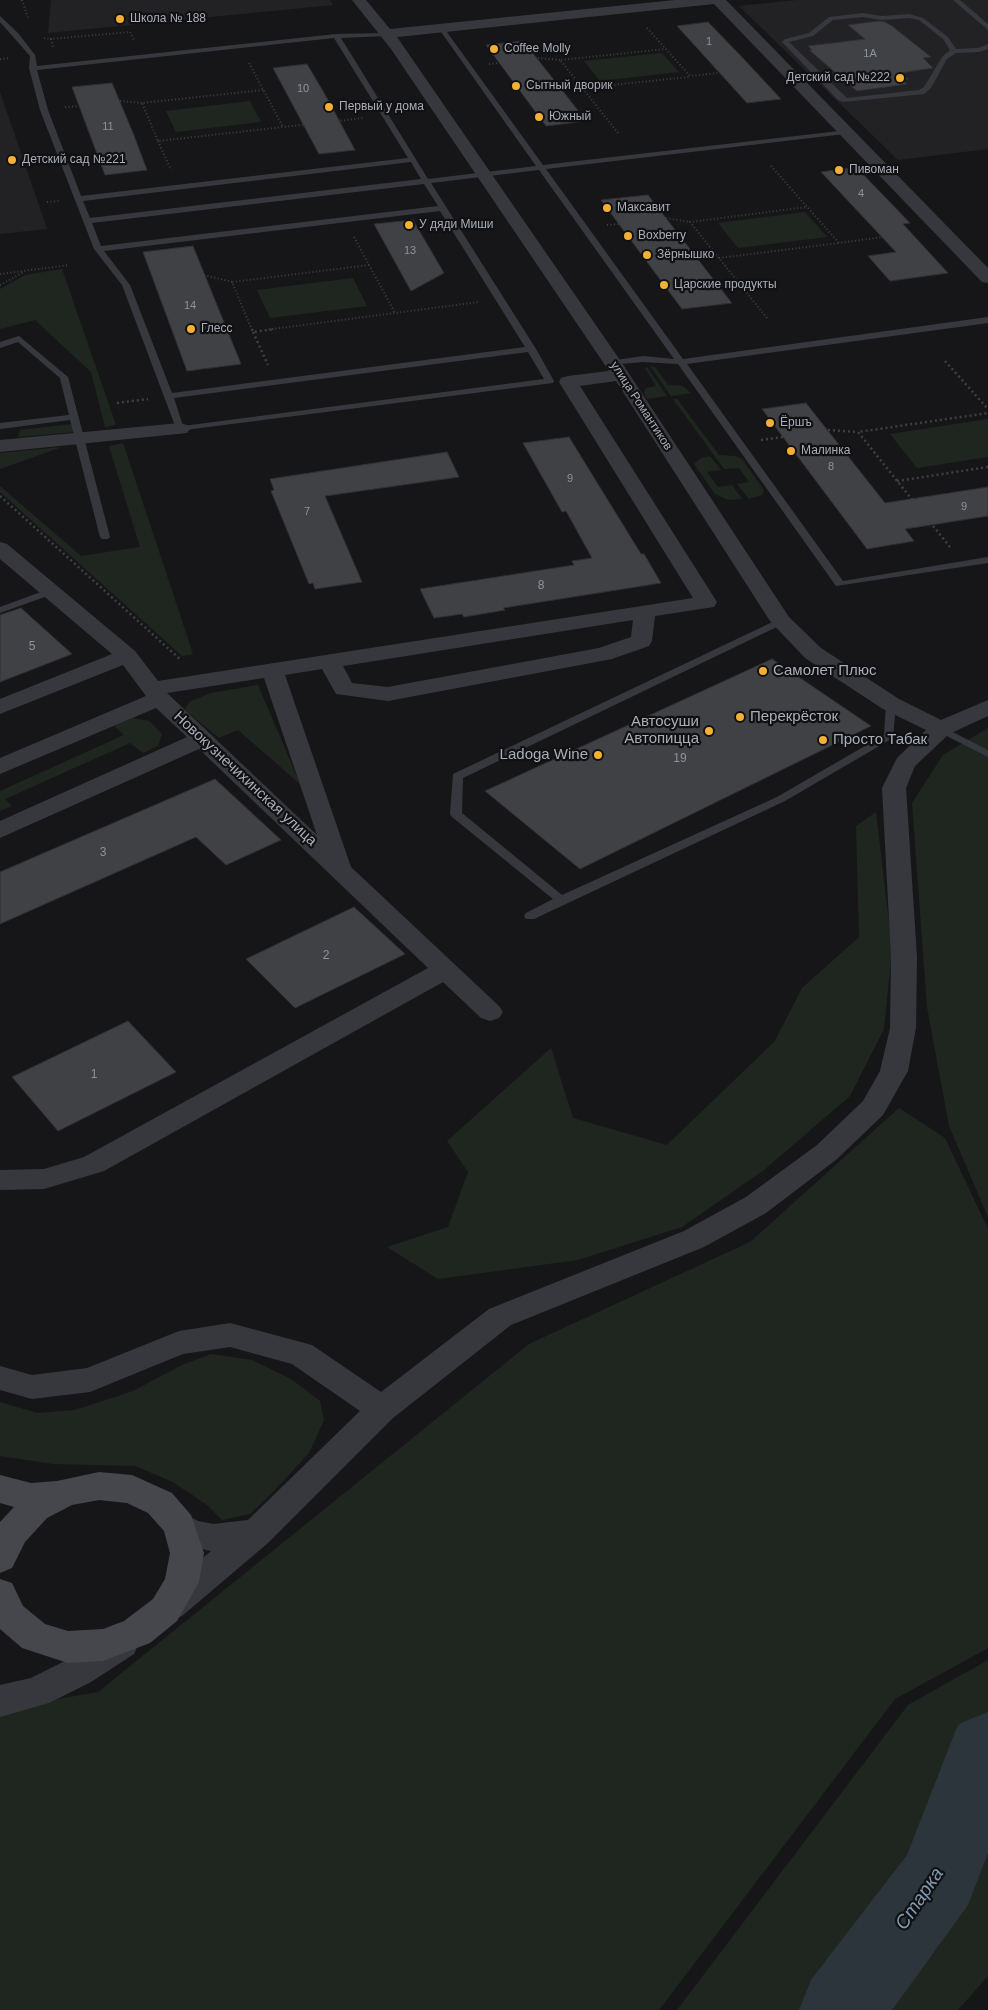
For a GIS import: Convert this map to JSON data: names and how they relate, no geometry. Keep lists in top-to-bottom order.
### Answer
{
  "streets": {
    "street": ["улица Романтиков", "Новокузнечихинская улица"]
  },
  "water": ["Старка"],
  "places": [
    "Школа № 188",
    "Coffee Molly",
    "Детский сад №222",
    "Сытный дворик",
    "Первый у дома",
    "Южный",
    "Детский сад №221",
    "Пивоман",
    "Максавит",
    "У дяди Миши",
    "Boxberry",
    "Зёрнышко",
    "Царские продукты",
    "Глесс",
    "Ёршъ",
    "Малинка",
    "Самолет Плюс",
    "Перекрёсток",
    "Автосуши Автопицца",
    "Просто Табак",
    "Ladoga Wine"
  ],
  "house_numbers": [
    "1",
    "1А",
    "10",
    "11",
    "4",
    "13",
    "14",
    "8",
    "9",
    "9",
    "7",
    "8",
    "5",
    "19",
    "3",
    "2",
    "1"
  ]
}
